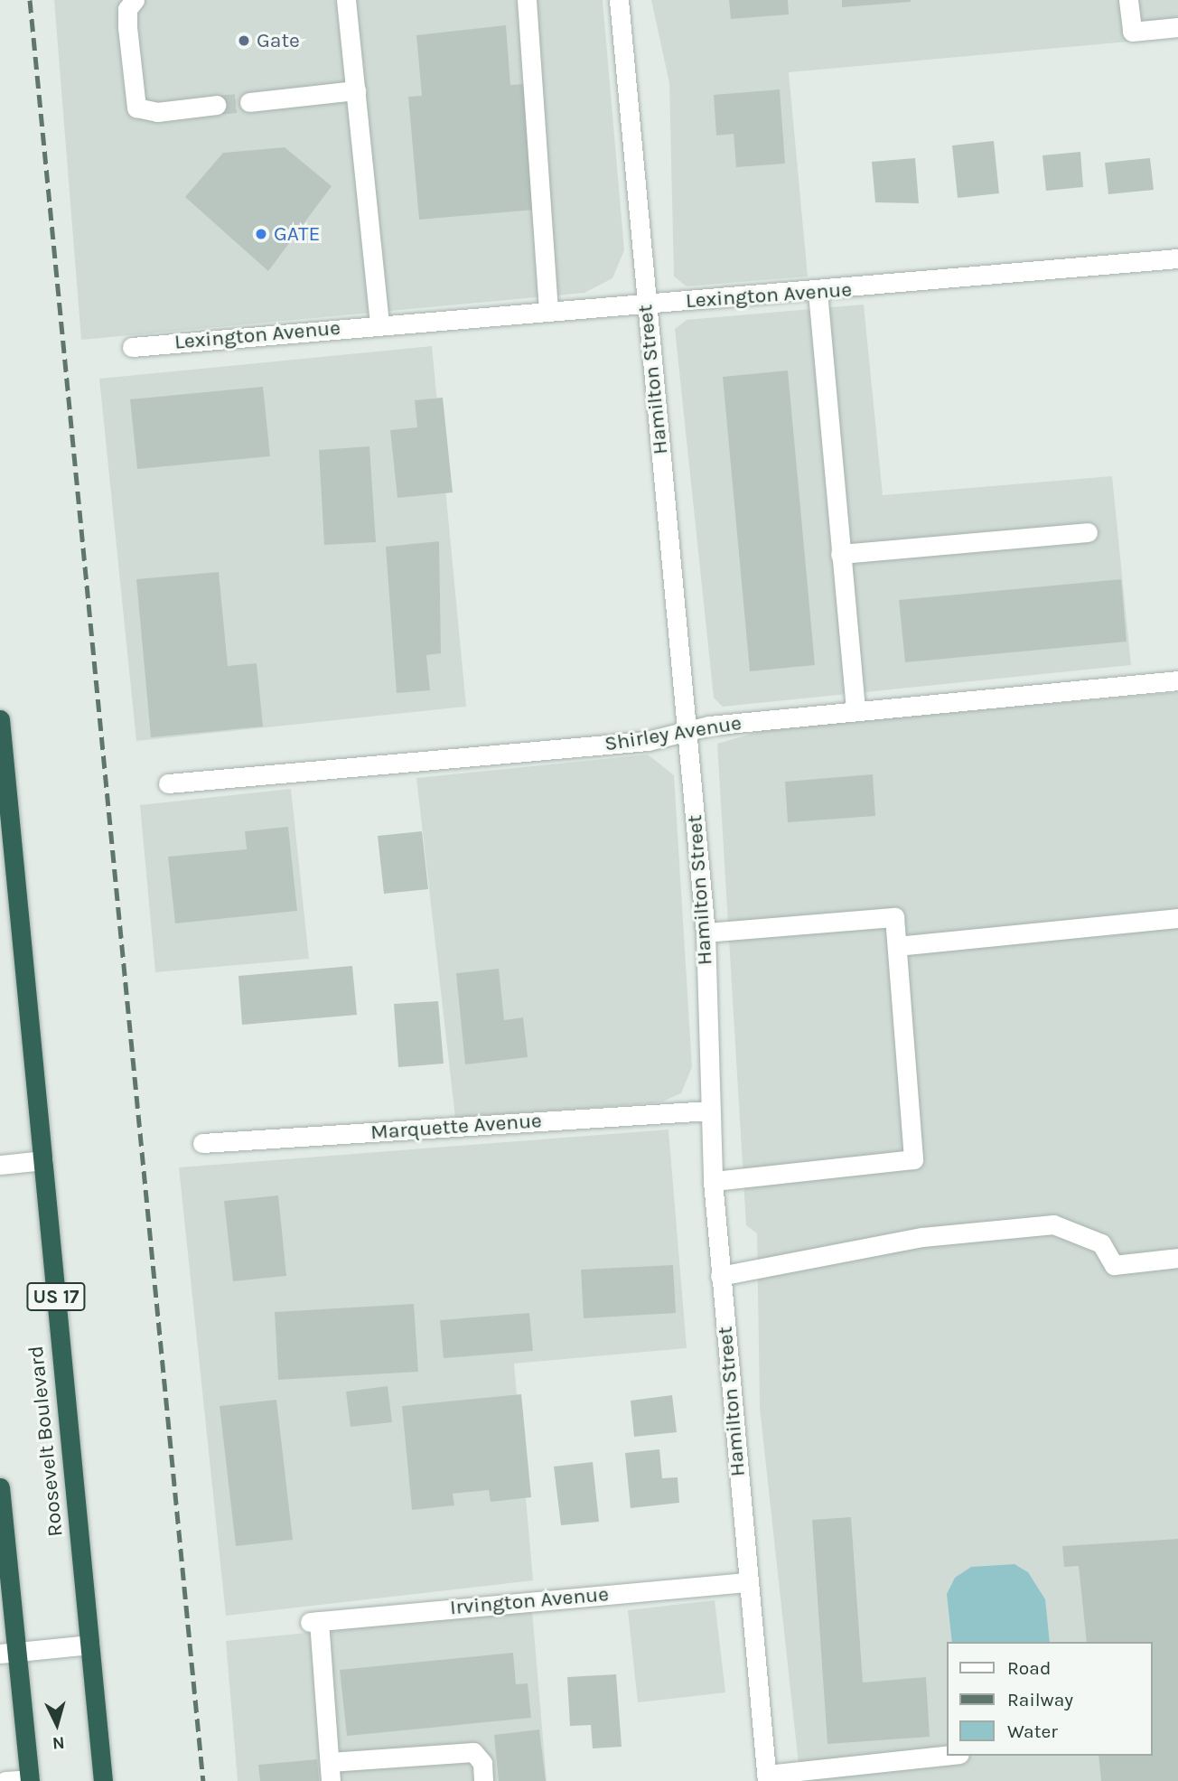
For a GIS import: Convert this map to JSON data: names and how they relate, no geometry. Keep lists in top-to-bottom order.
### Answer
{
  "streets": {
    "highway": ["US 17", "Roosevelt Boulevard"],
    "street": [
      "Lexington Avenue",
      "Hamilton Street",
      "Shirley Avenue",
      "Marquette Avenue",
      "Irvington Avenue"
    ]
  },
  "crossings": [
    ["Lexington Avenue", "Hamilton Street"],
    ["Hamilton Street", "Shirley Avenue"],
    ["Hamilton Street", "Marquette Avenue"],
    ["Hamilton Street", "Irvington Avenue"]
  ],
  "places": ["Gate", "GATE"],
  "legend": ["Road", "Railway", "Water"],
  "north": "bottom"
}
